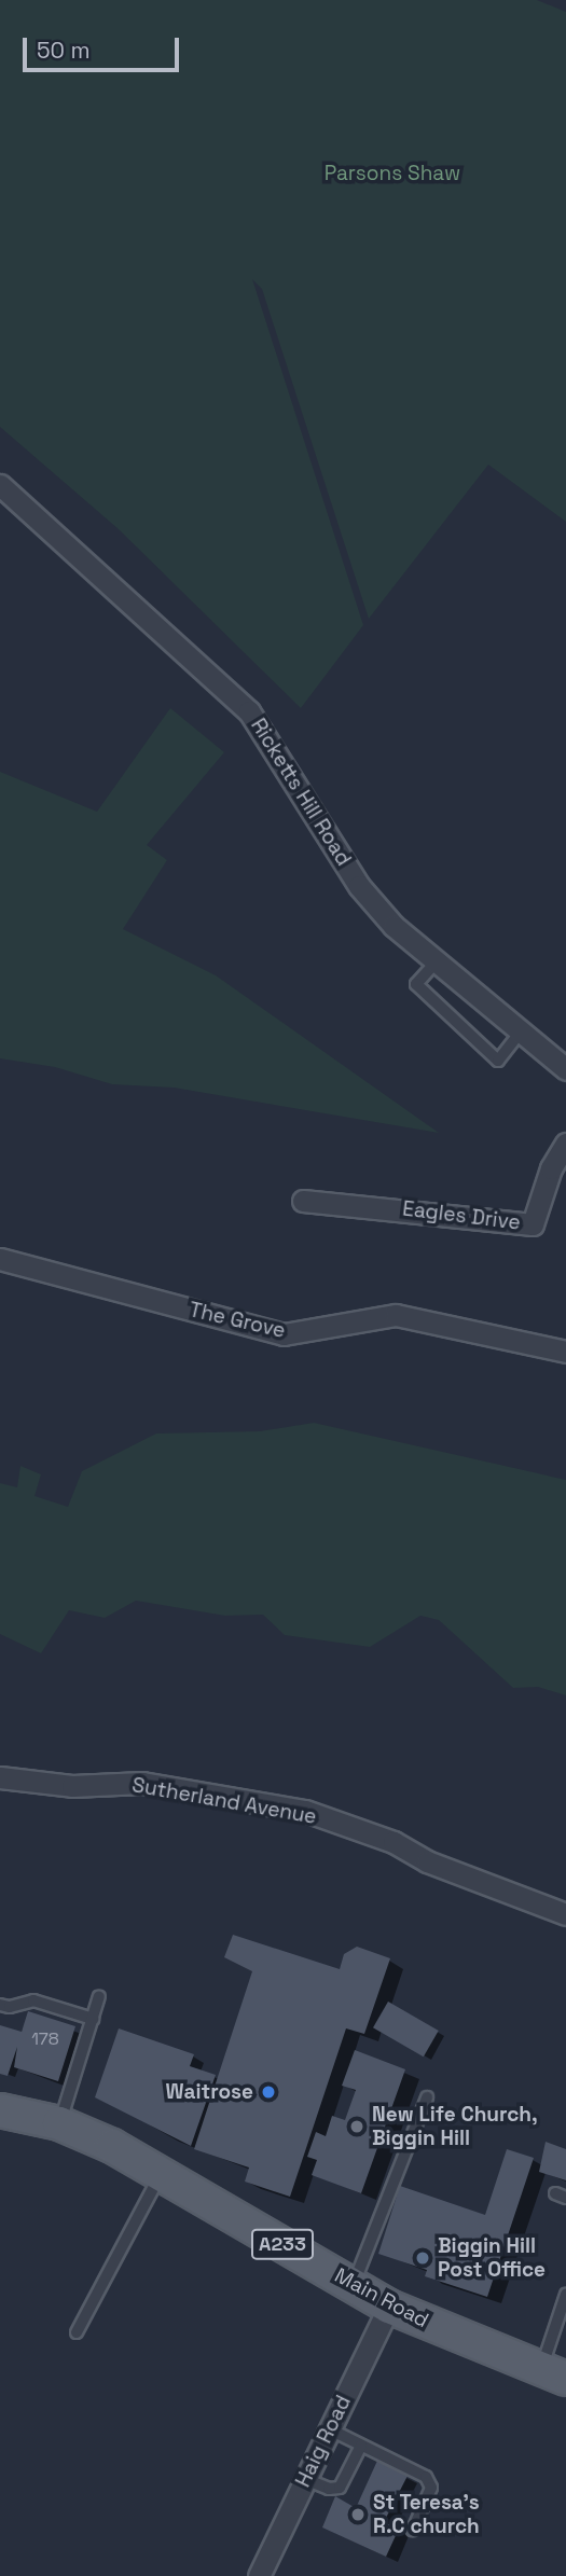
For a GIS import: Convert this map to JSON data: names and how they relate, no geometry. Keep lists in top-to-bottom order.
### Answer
{
  "streets": {
    "main road": ["A233", "Main Road"],
    "street": [
      "Ricketts Hill Road",
      "Eagles Drive",
      "The Grove",
      "Sutherland Avenue",
      "Haig Road"
    ]
  },
  "crossings": [
    ["Main Road", "Haig Road"]
  ],
  "parks": ["Parsons Shaw"],
  "places": [
    "Waitrose",
    "New Life Church, Biggin Hill",
    "Biggin Hill Post Office",
    "St Teresa's R.C church"
  ],
  "house_numbers": ["178"],
  "scale_bar": "50 m"
}
